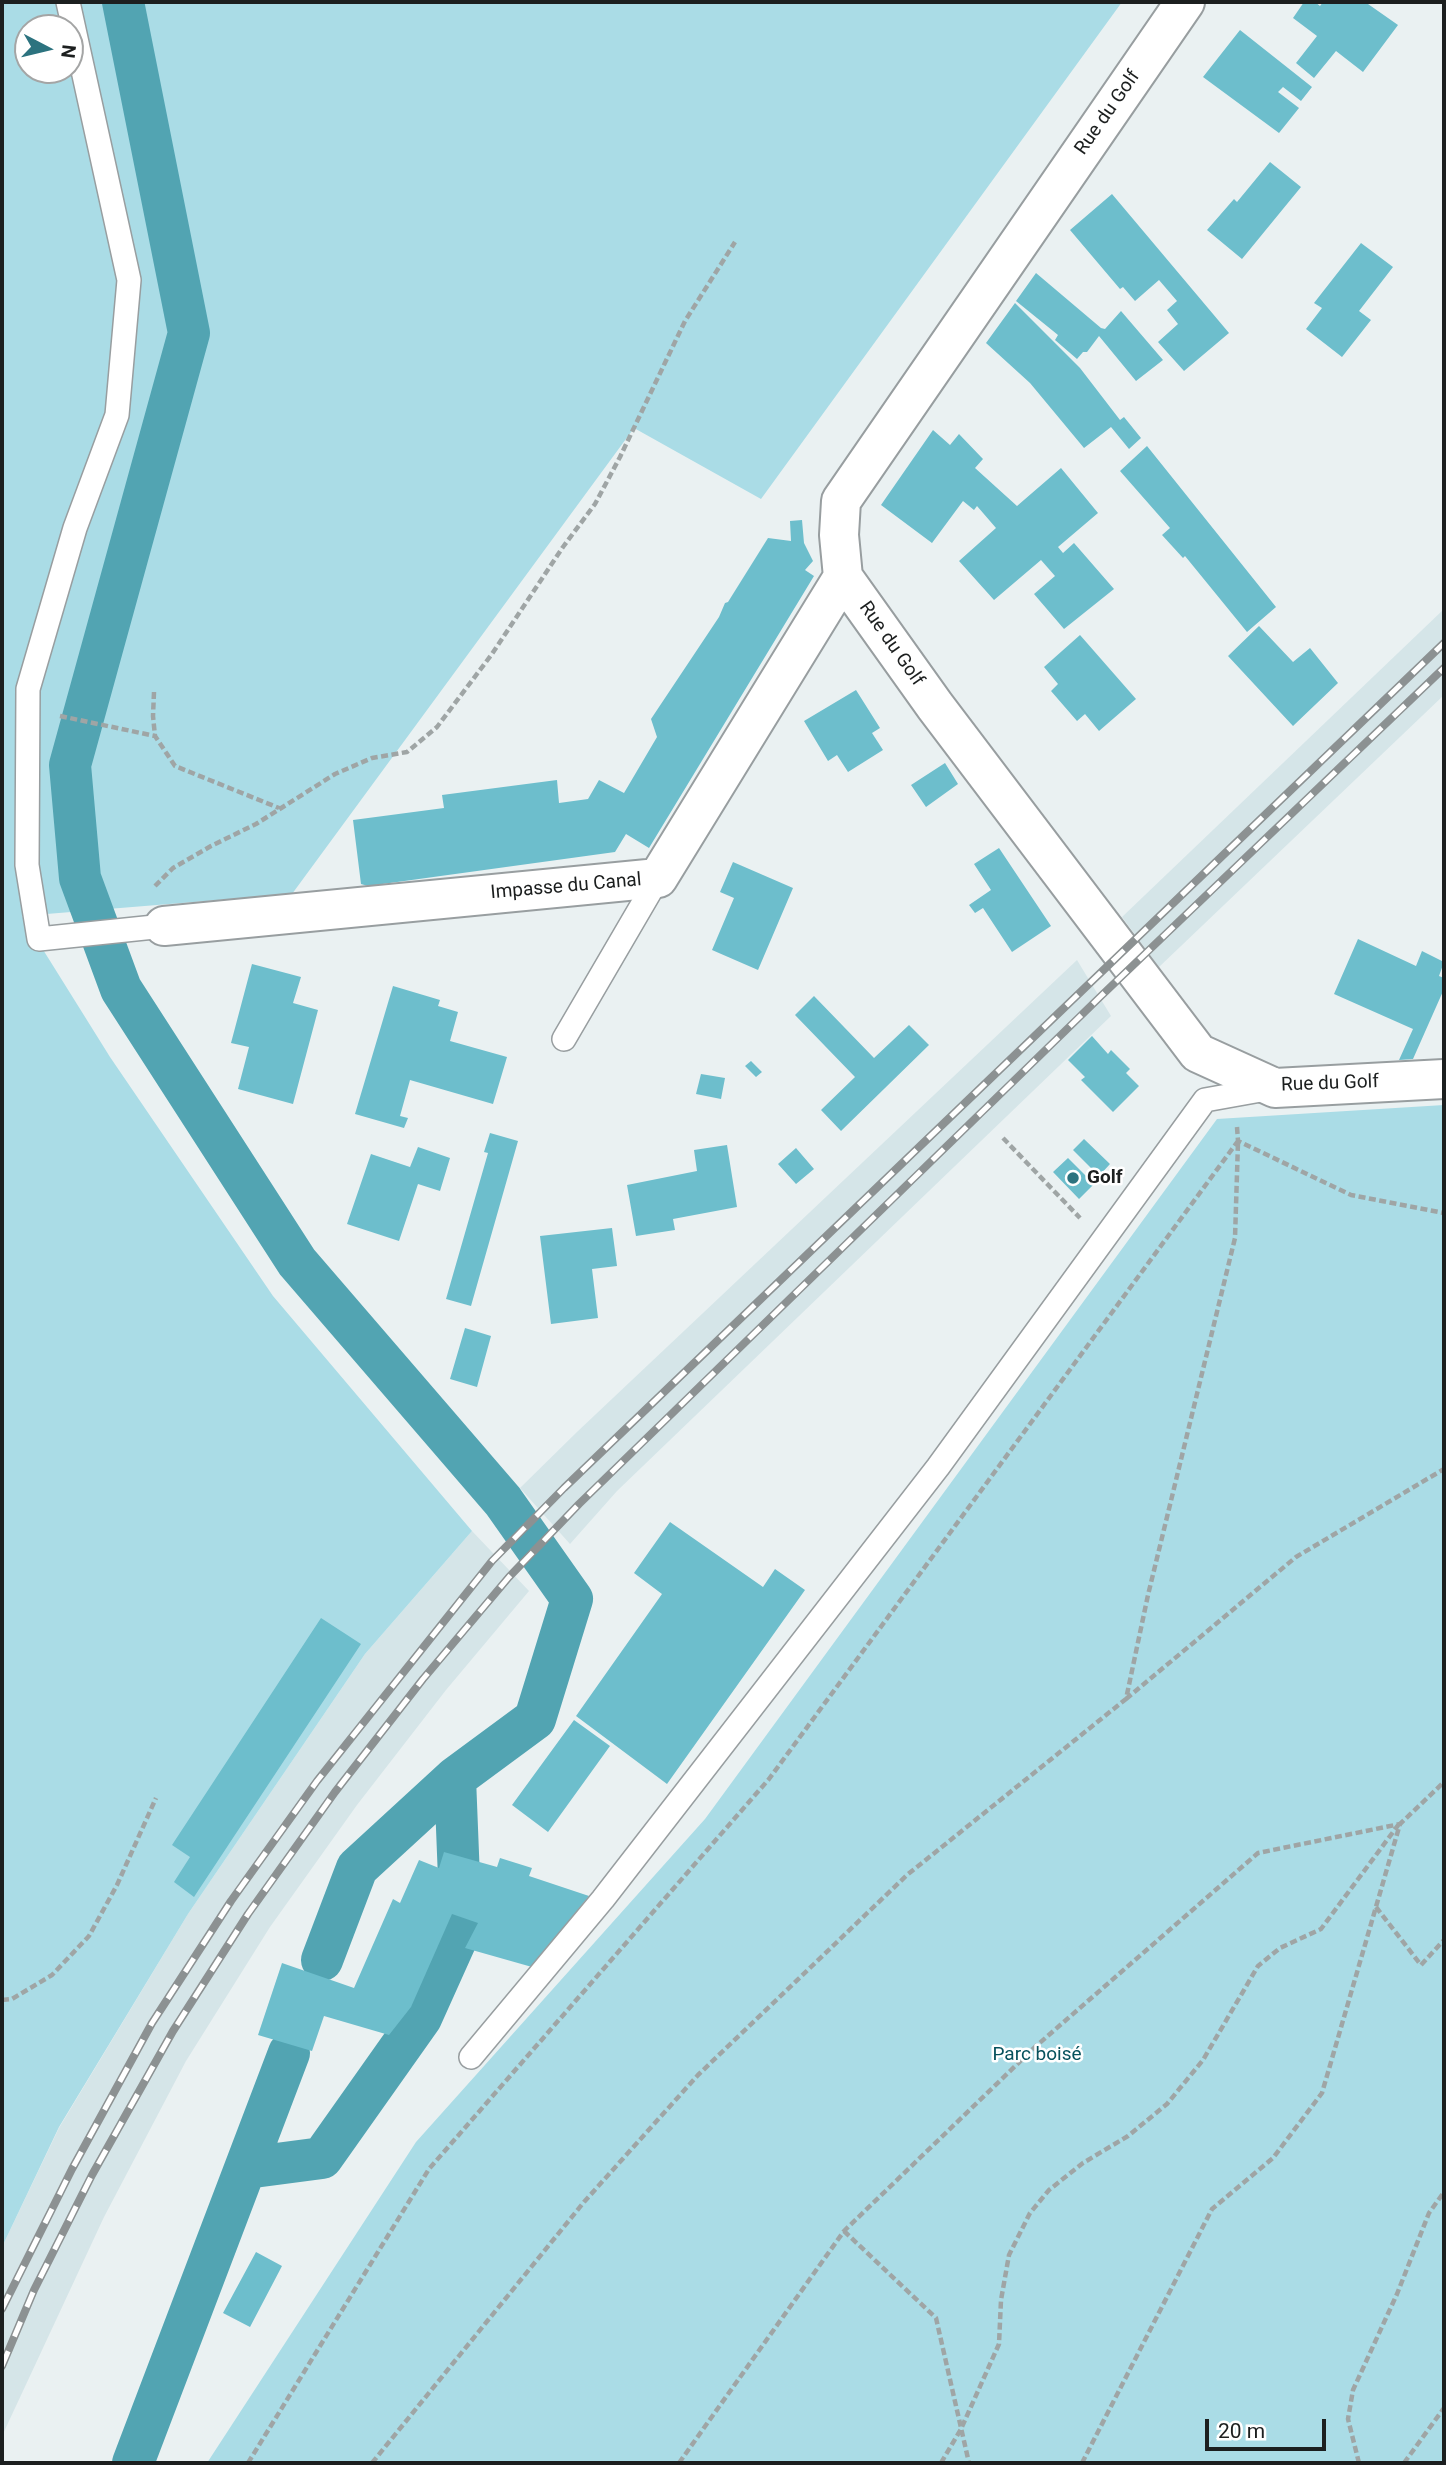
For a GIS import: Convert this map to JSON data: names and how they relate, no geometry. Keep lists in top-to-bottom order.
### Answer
{
  "streets": {
    "street": ["Rue du Golf", "Impasse du Canal"]
  },
  "crossings": [
    ["Rue du Golf", "Impasse du Canal"]
  ],
  "parks": ["Parc boisé"],
  "places": ["Golf"],
  "scale_bar": "20 m",
  "north": "right"
}
